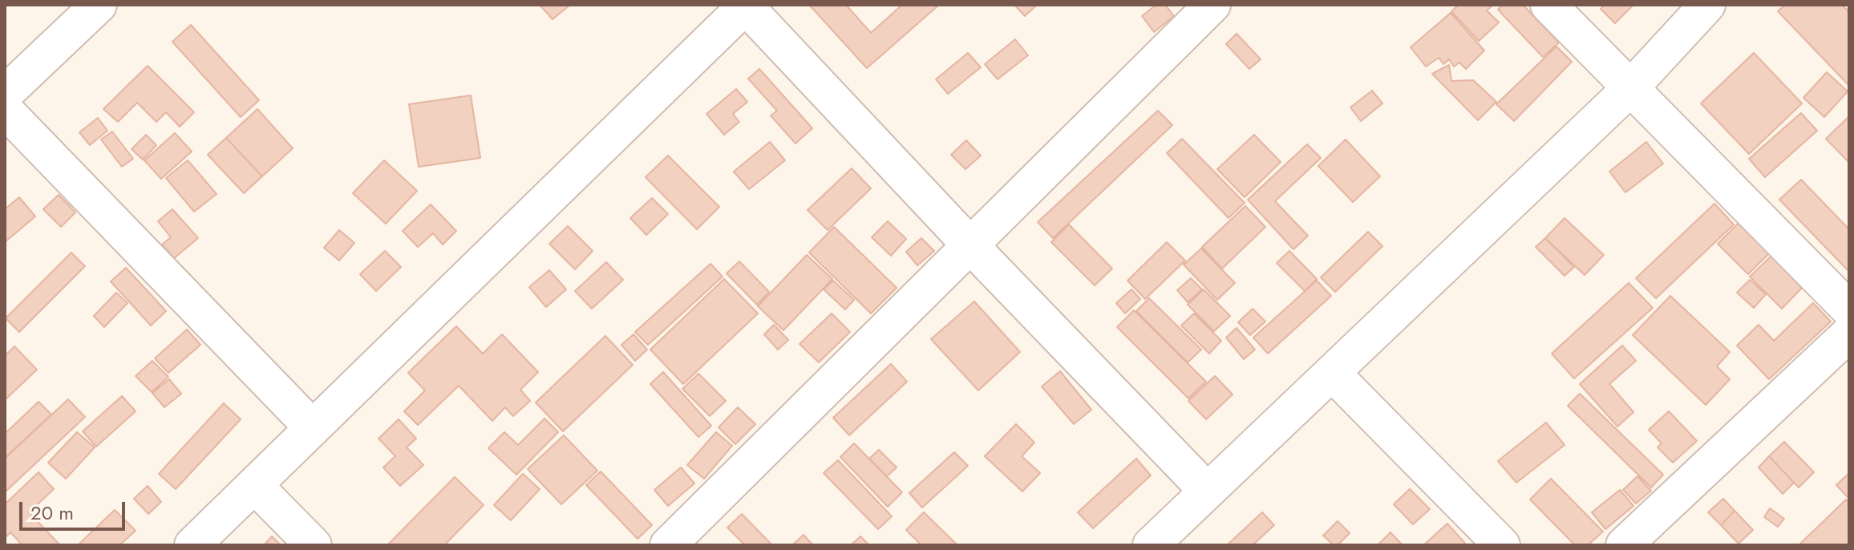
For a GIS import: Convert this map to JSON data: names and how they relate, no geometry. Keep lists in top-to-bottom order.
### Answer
{
  "scale_bar": "20 m"
}
